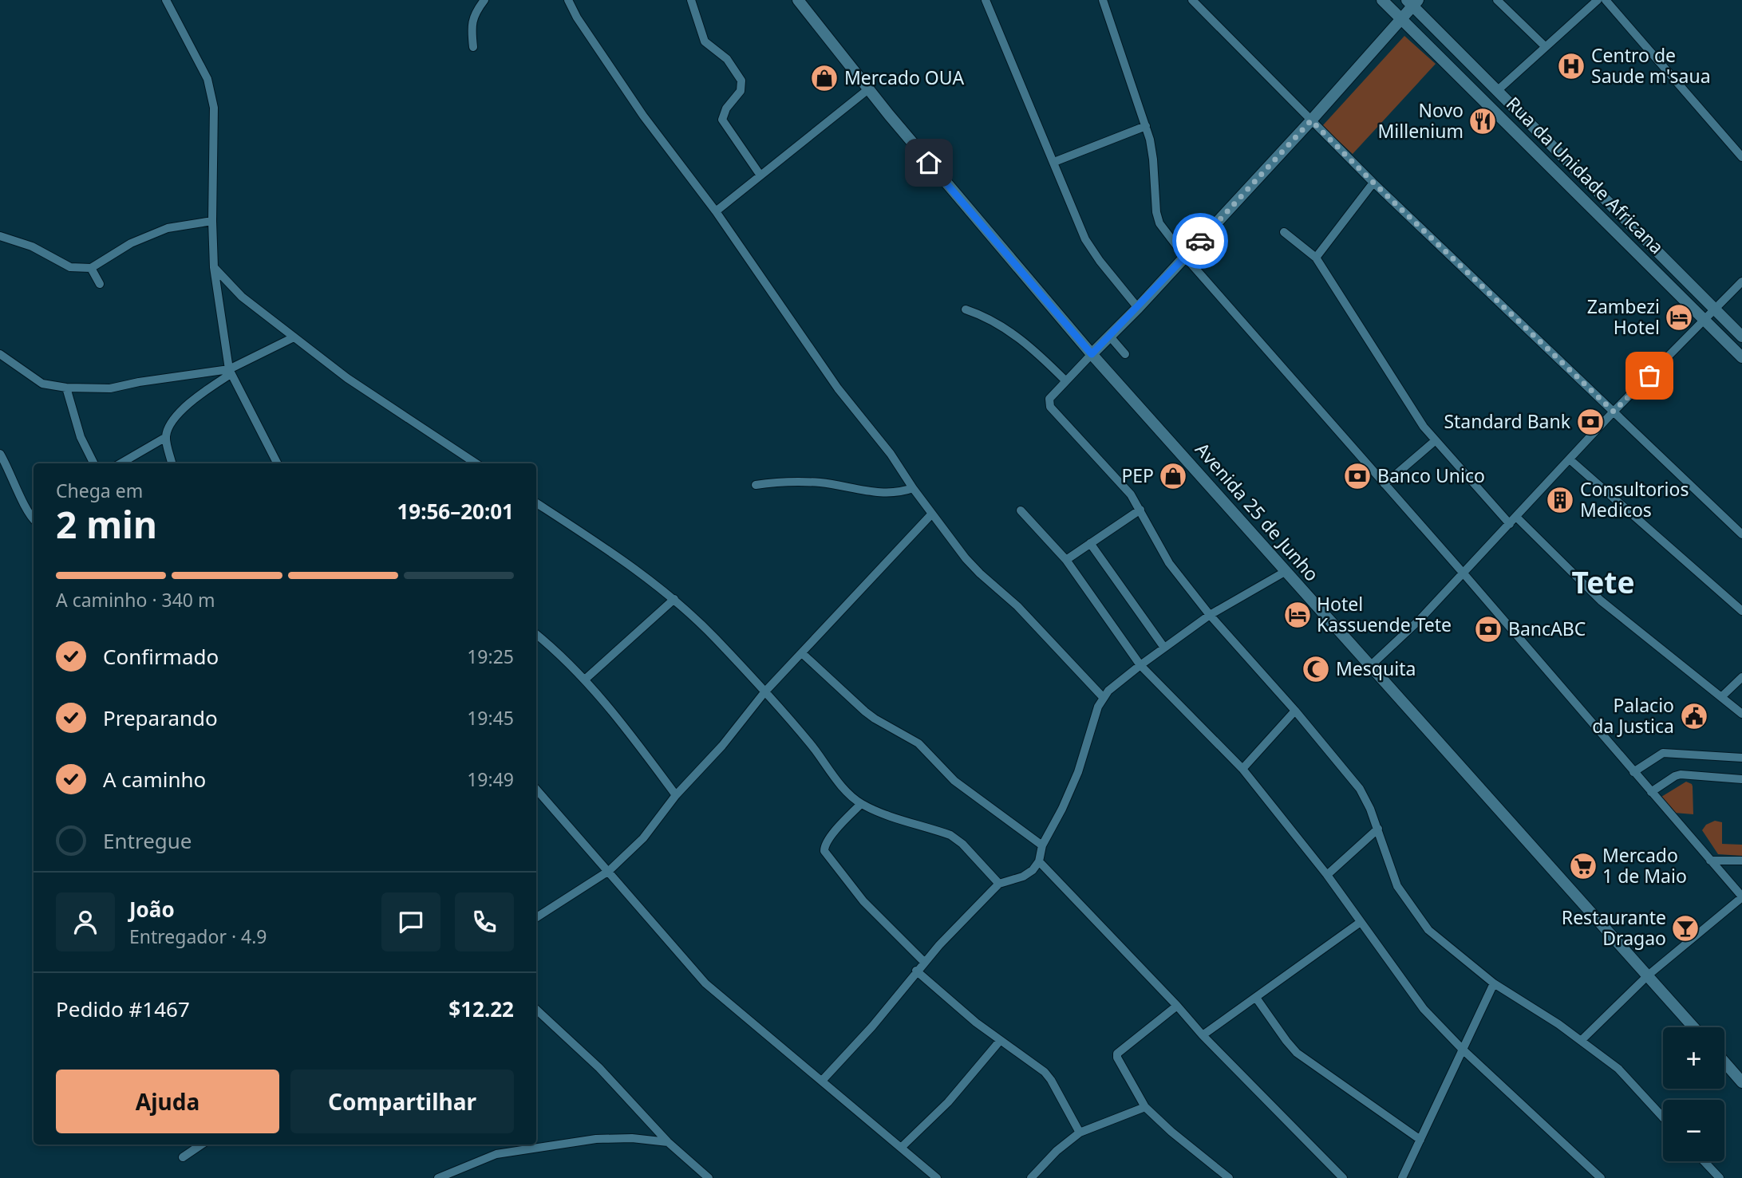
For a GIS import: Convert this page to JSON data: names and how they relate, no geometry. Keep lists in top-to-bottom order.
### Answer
{
  "streets": {
    "street": ["Rua da Unidade Africana", "Avenida 25 de Junho"]
  },
  "districts": ["Tete"],
  "places": {
    "hospital": ["Centro de Saude m'saua"],
    "shop": ["Mercado OUA", "PEP"],
    "restaurant": ["Novo Millenium"],
    "hotel": ["Zambezi Hotel", "Hotel Kassuende Tete"],
    "bank": ["Standard Bank", "Banco Unico", "BancABC"],
    "building": ["Consultorios Medicos"],
    "mosque": ["Mesquita"],
    "public building": ["Palacio da Justica"],
    "supermarket": ["Mercado 1 de Maio"],
    "bar": ["Restaurante Dragao"]
  },
  "page": {
    "heading": ["2 min", "Chega em", "19:56–20:01"],
    "panel": [
      "João",
      "Entregador · 4.9",
      "Pedido #1467",
      "$12.22"
    ],
    "bar": "A caminho · 340 m",
    "list": [
      ["Confirmado", "19:25"],
      ["Preparando", "19:45"],
      ["A caminho", "19:49"],
      "Entregue"
    ],
    "map_buttons": ["+", "−"],
    "buttons": ["Ajuda", "Compartilhar"]
  }
}
